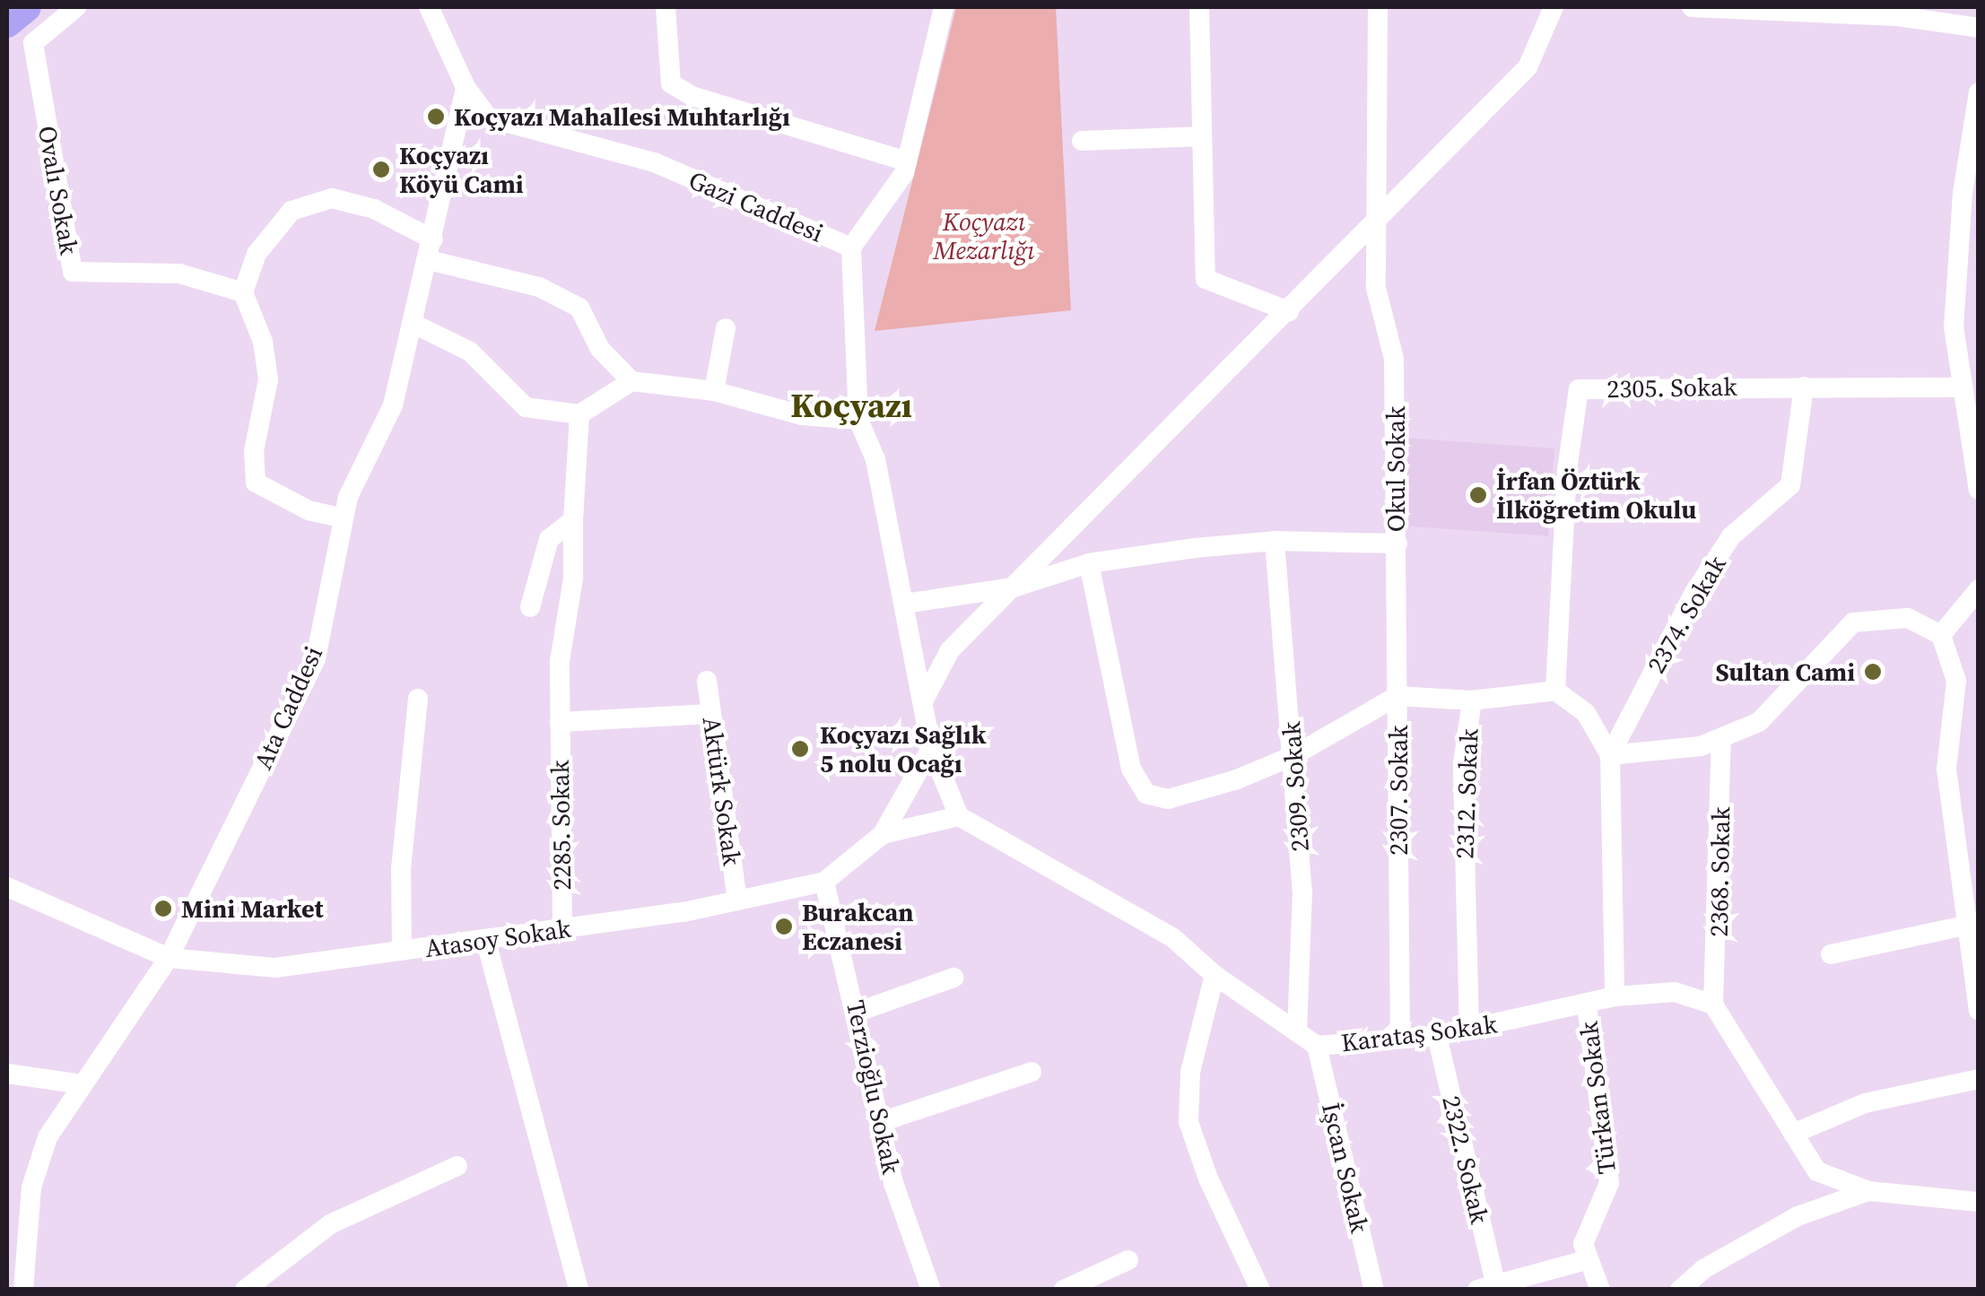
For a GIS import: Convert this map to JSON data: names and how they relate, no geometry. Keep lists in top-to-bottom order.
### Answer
{
  "streets": {
    "street": [
      "Ovalı Sokak",
      "Gazi Caddesi",
      "2305. Sokak",
      "Okul Sokak",
      "2374. Sokak",
      "Ata Caddesi",
      "2309. Sokak",
      "2307. Sokak",
      "Aktürk Sokak",
      "2312. Sokak",
      "2285. Sokak",
      "2368. Sokak",
      "Atasoy Sokak",
      "Karataş Sokak",
      "Terzioğlu Sokak",
      "Türkan Sokak",
      "2322. Sokak",
      "İşcan Sokak"
    ]
  },
  "crossings": [
    ["Gazi Caddesi", "Okul Sokak"],
    ["Gazi Caddesi", "Karataş Sokak"],
    ["2305. Sokak", "2374. Sokak"],
    ["2305. Sokak", "2312. Sokak"],
    ["Okul Sokak", "2309. Sokak"],
    ["Okul Sokak", "2307. Sokak"],
    ["Ata Caddesi", "Atasoy Sokak"],
    ["2309. Sokak", "Karataş Sokak"],
    ["2307. Sokak", "Karataş Sokak"],
    ["Aktürk Sokak", "Atasoy Sokak"],
    ["2312. Sokak", "Karataş Sokak"],
    ["2285. Sokak", "Atasoy Sokak"],
    ["2368. Sokak", "Karataş Sokak"],
    ["Atasoy Sokak", "Terzioğlu Sokak"],
    ["Karataş Sokak", "Türkan Sokak"],
    ["Karataş Sokak", "2322. Sokak"],
    ["Karataş Sokak", "İşcan Sokak"]
  ],
  "districts": ["Koçyazı"],
  "parks": ["Koçyazı Mezarlığı"],
  "places": [
    "Koçyazı Mahallesi Muhtarlığı",
    "Koçyazı Köyü Cami",
    "İrfan Öztürk İlköğretim Okulu",
    "Sultan Cami",
    "Koçyazı Sağlık 5 nolu Ocağı",
    "Mini Market",
    "Burakcan Eczanesi"
  ]
}
